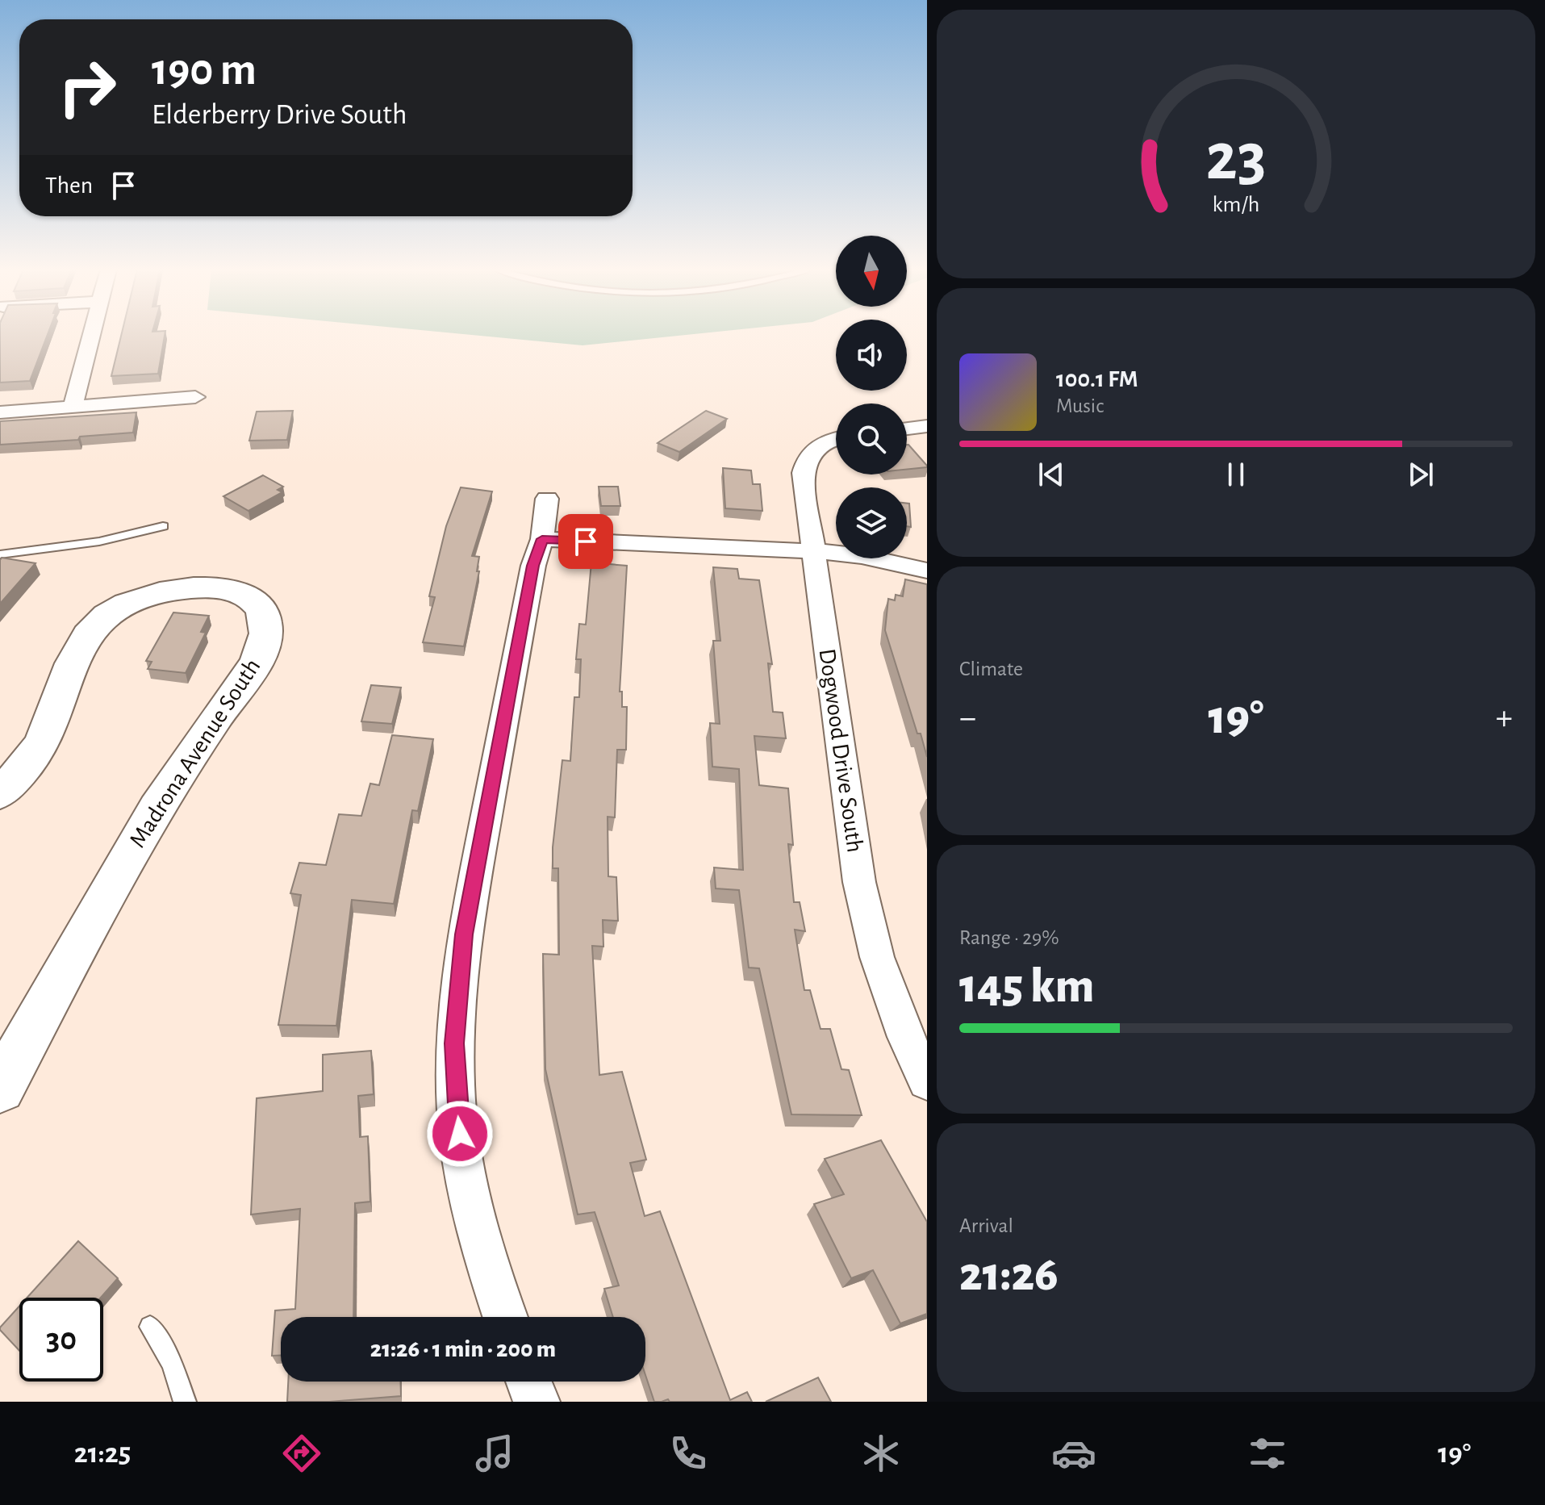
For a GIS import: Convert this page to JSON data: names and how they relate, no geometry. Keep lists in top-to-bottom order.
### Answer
{
  "streets": {
    "main road": ["Madrona Avenue South"],
    "street": ["Dogwood Drive South"]
  },
  "north": "bottom",
  "page": {
    "turn": ["190 m", "Elderberry Drive South"],
    "then": "Then",
    "song": ["100.1 FM", "Music"],
    "tile": [
      "Climate",
      ["Range · 29%", "145 km"],
      ["Arrival", "21:26"]
    ],
    "heat": ["−", "19°", "+"],
    "limit": "30",
    "trip": "21:26 · 1 min · 200 m",
    "tabs": ["21:25", "19°"],
    "gauge": ["23", "km/h"]
  }
}
